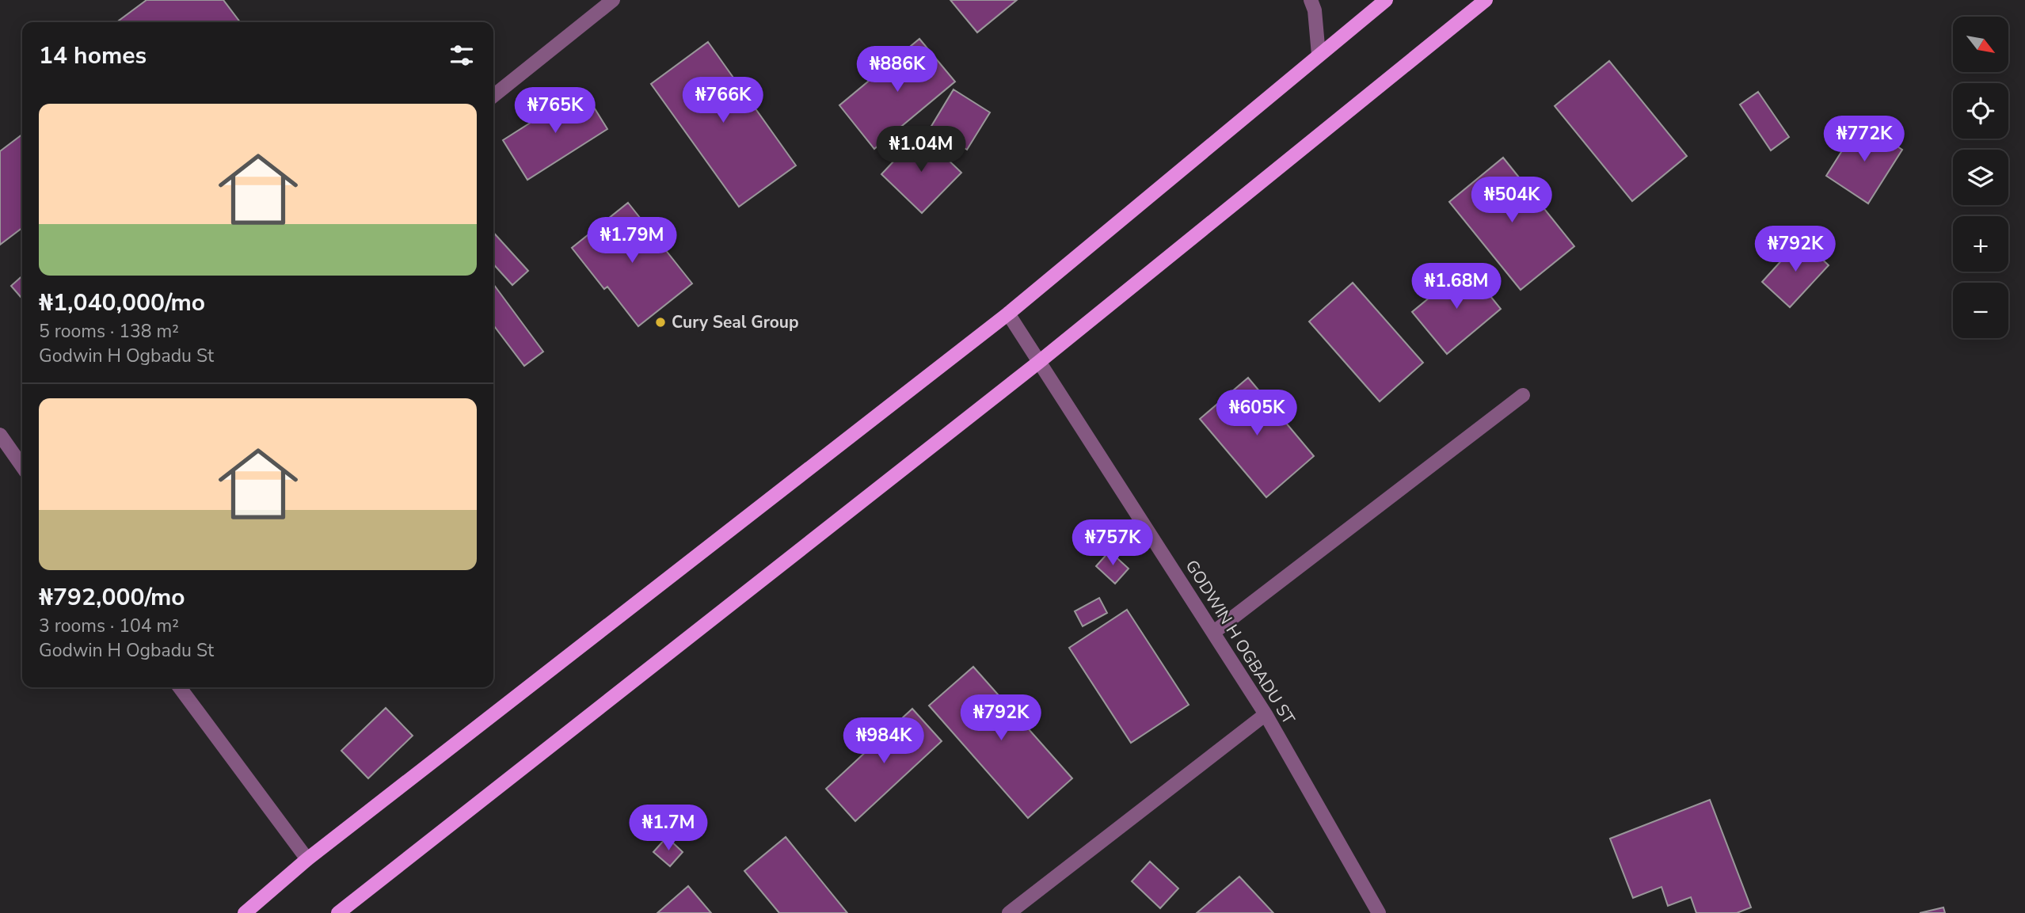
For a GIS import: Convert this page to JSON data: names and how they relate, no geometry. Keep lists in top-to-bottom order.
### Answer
{
  "streets": {
    "street": ["GODWIN H OGBADU ST"]
  },
  "places": ["Cury Seal Group"],
  "north": "bottom right",
  "page": {
    "map_buttons": ["+", "−"],
    "heading": "14 homes",
    "price": [
      "₦886K",
      "₦766K",
      "₦765K",
      "₦772K",
      "₦1.04M",
      "₦504K",
      "₦1.79M",
      "₦792K",
      "₦1.68M",
      "₦605K",
      "₦757K",
      "₦792K",
      "₦984K",
      "₦1.7M"
    ],
    "list": [
      {
        "name": "₦1,040,000/mo",
        "note": "5 rooms · 138 m² · Godwin H Ogbadu St"
      },
      {
        "name": "₦792,000/mo",
        "note": "3 rooms · 104 m² · Godwin H Ogbadu St"
      }
    ]
  }
}
